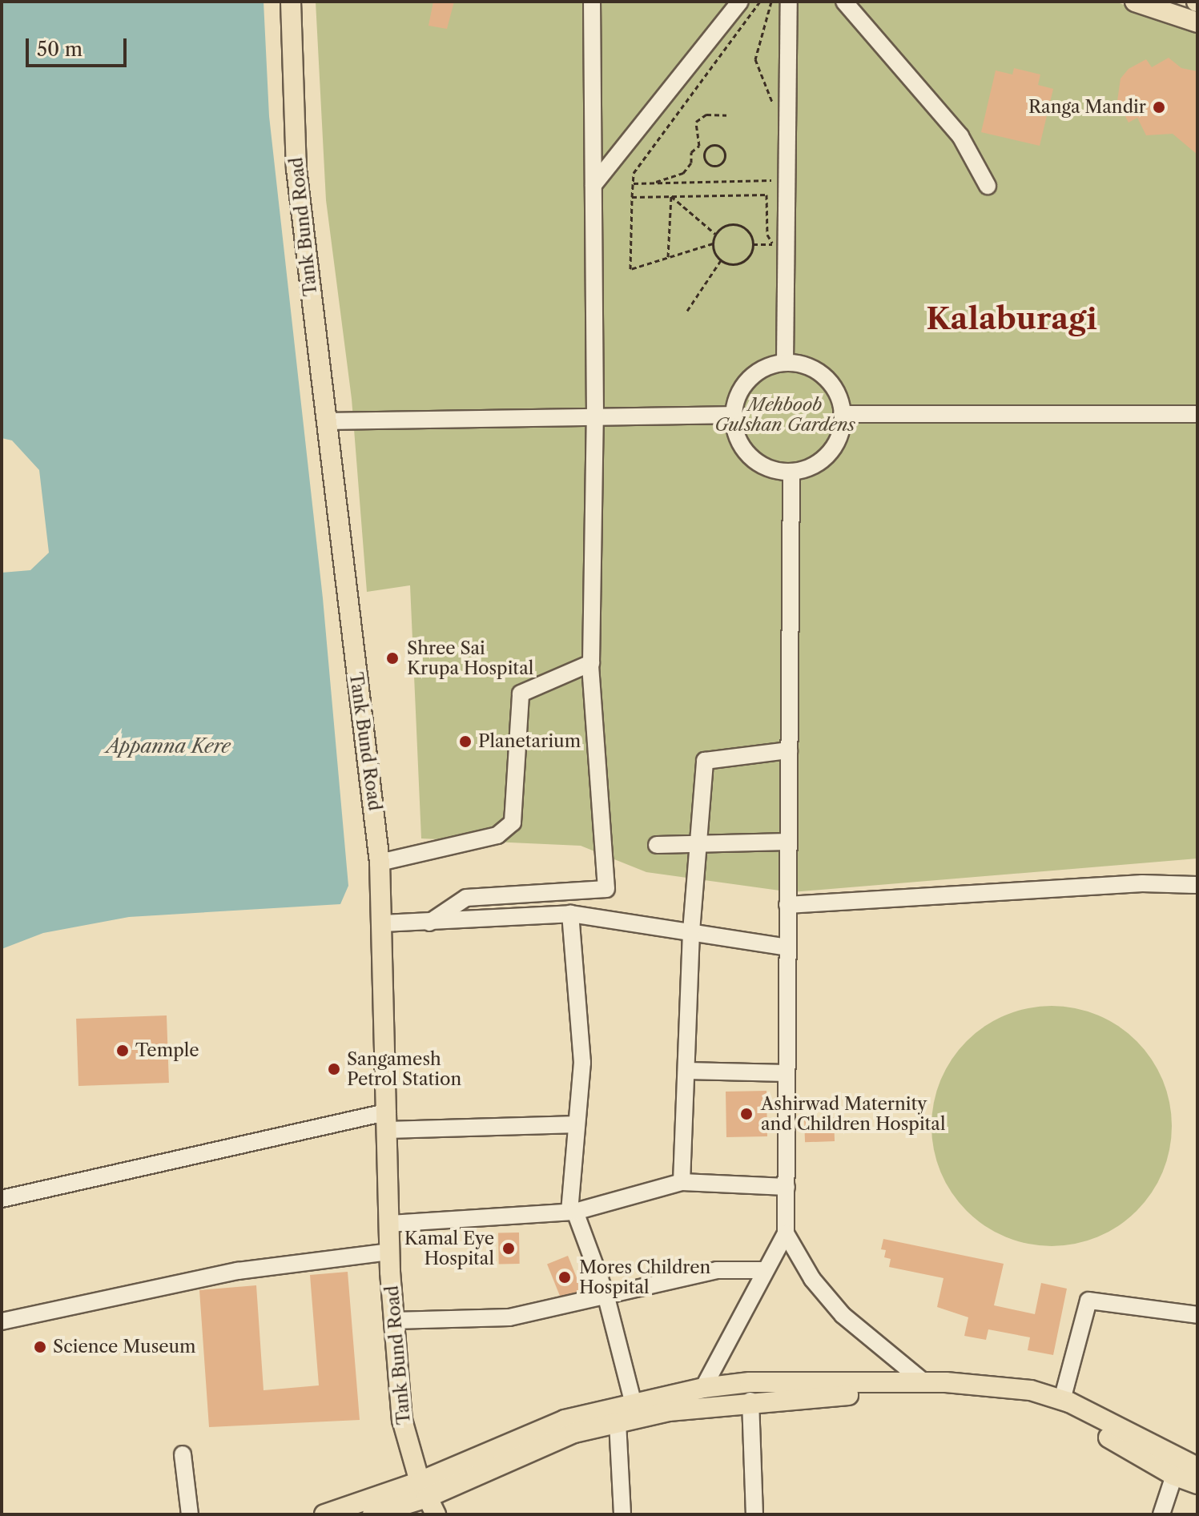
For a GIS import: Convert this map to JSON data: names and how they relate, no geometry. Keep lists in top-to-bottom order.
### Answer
{
  "streets": {
    "main road": ["Tank Bund Road"]
  },
  "districts": ["Kalaburagi"],
  "water": ["Appanna Kere"],
  "parks": ["Mehboob Gulshan Gardens"],
  "places": [
    "Ranga Mandir",
    "Shree Sai Krupa Hospital",
    "Planetarium",
    "Temple",
    "Sangamesh Petrol Station",
    "Ashirwad Maternity and Children Hospital",
    "Kamal Eye Hospital",
    "Mores Children Hospital",
    "Science Museum"
  ],
  "scale_bar": "50 m"
}
